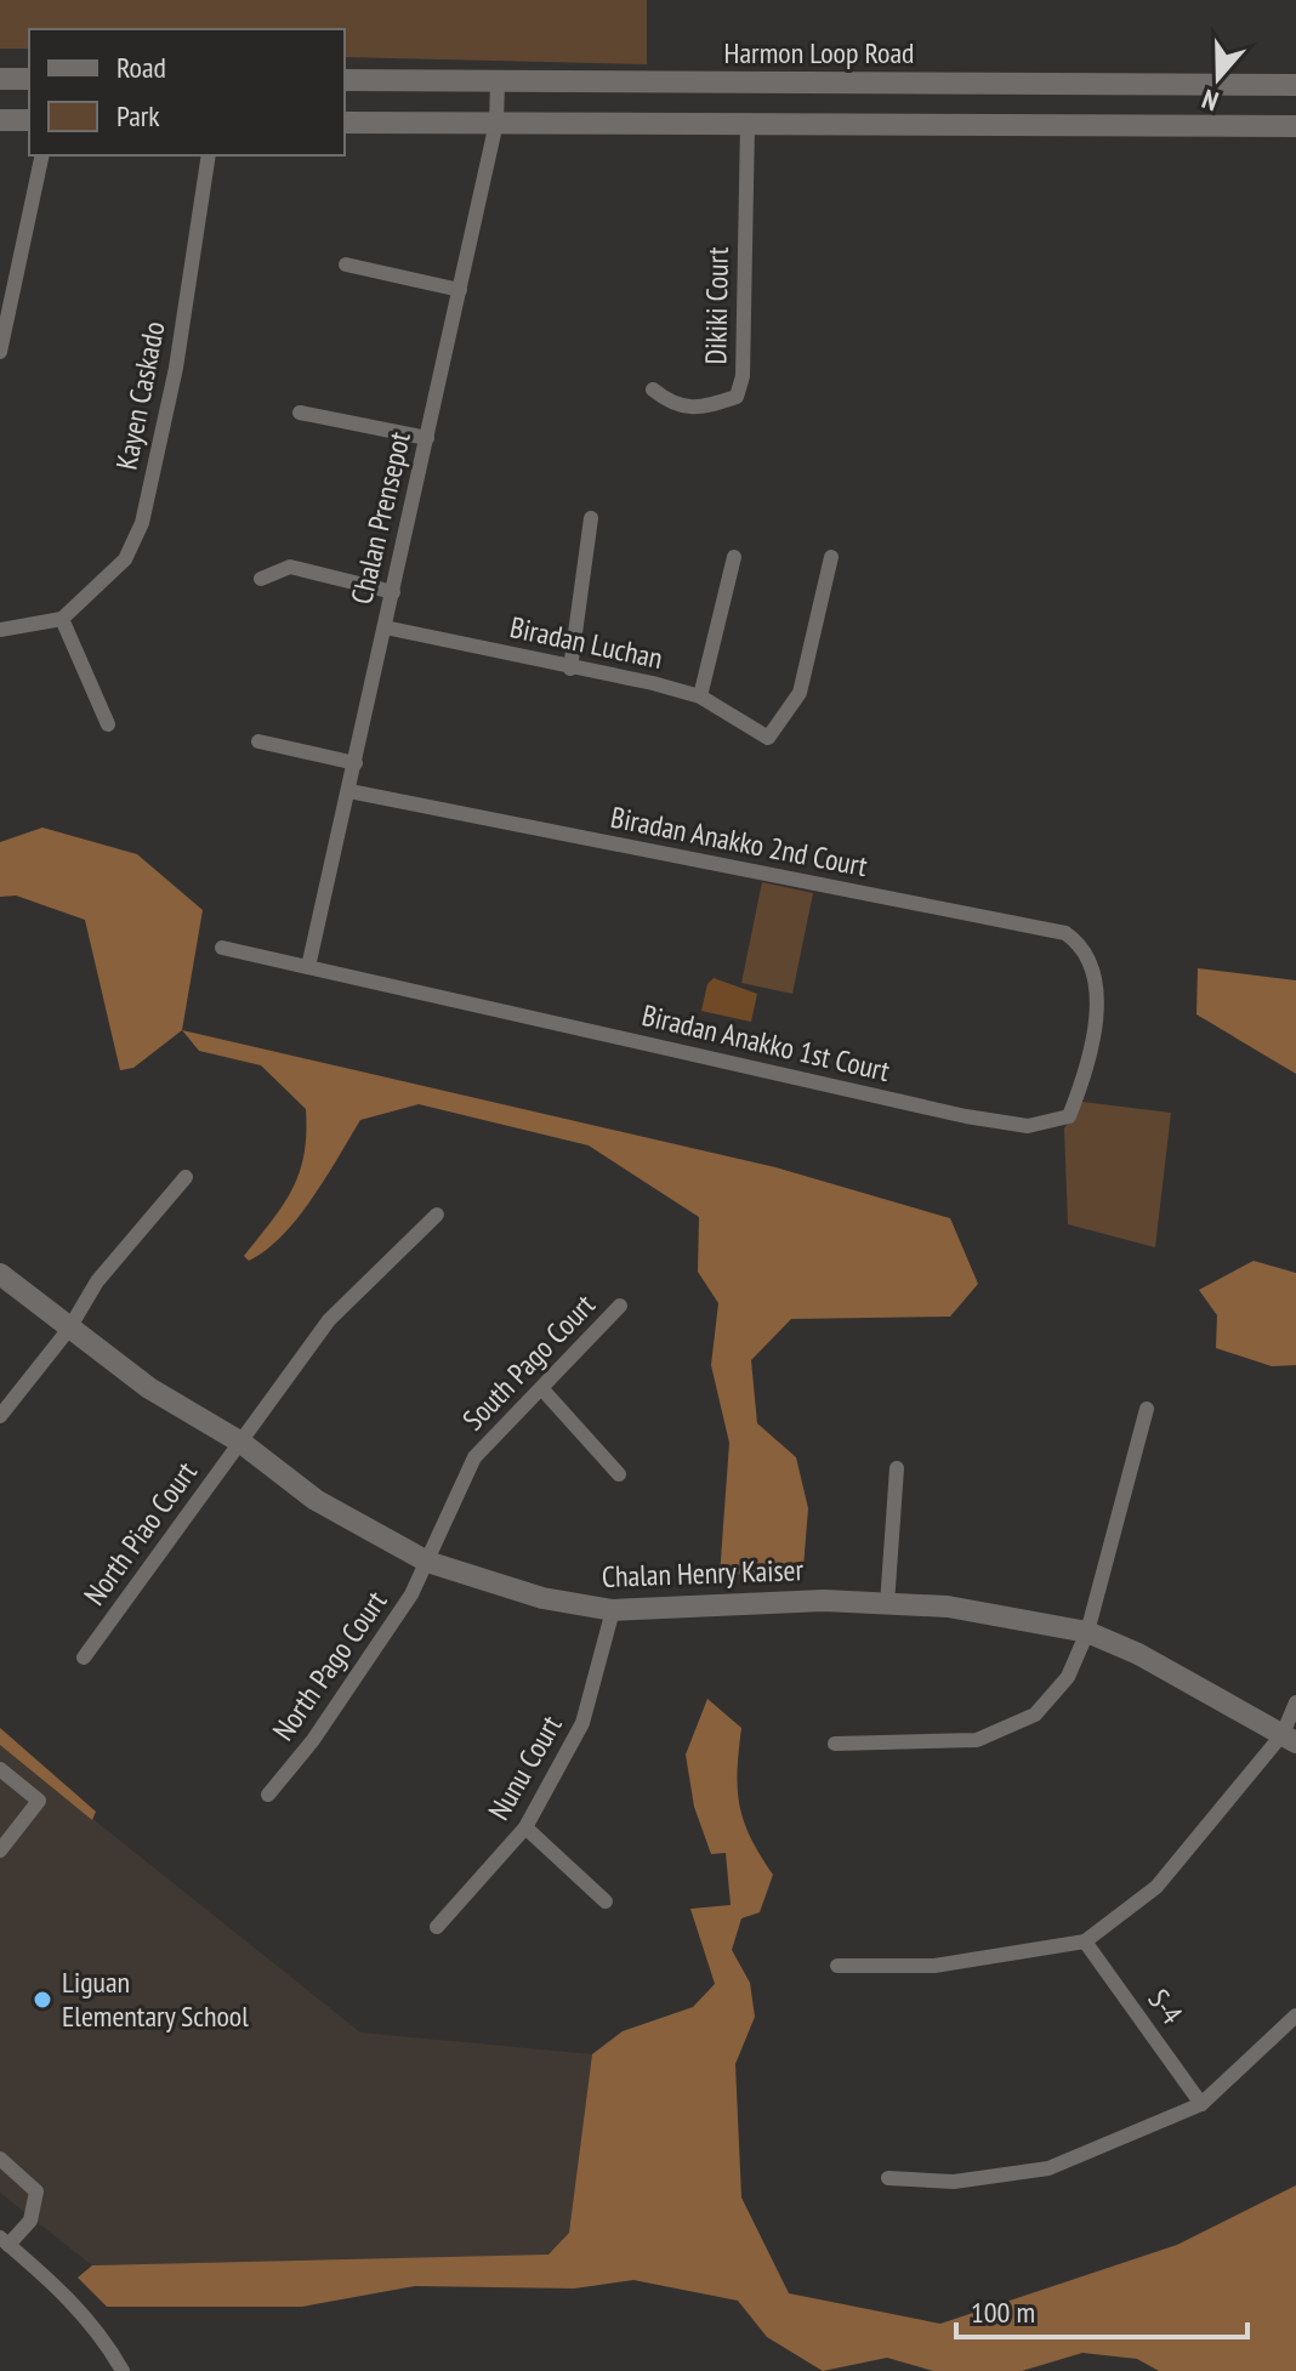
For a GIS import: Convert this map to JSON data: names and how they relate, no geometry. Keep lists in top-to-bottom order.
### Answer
{
  "streets": {
    "main road": ["Harmon Loop Road", "Chalan Henry Kaiser"],
    "street": [
      "Dikiki Court",
      "Kayen Caskado",
      "Chalan Prensepot",
      "Biradan Luchan",
      "Biradan Anakko 2nd Court",
      "Biradan Anakko 1st Court",
      "South Pago Court",
      "North Piao Court",
      "North Pago Court",
      "Nunu Court",
      "S-4"
    ]
  },
  "crossings": [
    ["Harmon Loop Road", "Chalan Prensepot"],
    ["Chalan Prensepot", "Biradan Luchan"],
    ["Chalan Prensepot", "Biradan Anakko 2nd Court"],
    ["Chalan Prensepot", "Biradan Anakko 1st Court"],
    ["Biradan Anakko 2nd Court", "Biradan Anakko 1st Court"],
    ["South Pago Court", "Chalan Henry Kaiser"],
    ["South Pago Court", "North Pago Court"],
    ["North Piao Court", "Chalan Henry Kaiser"],
    ["Chalan Henry Kaiser", "North Pago Court"],
    ["Chalan Henry Kaiser", "Nunu Court"]
  ],
  "places": ["Liguan Elementary School"],
  "legend": ["Road", "Park"],
  "scale_bar": "100 m",
  "north": "bottom"
}
